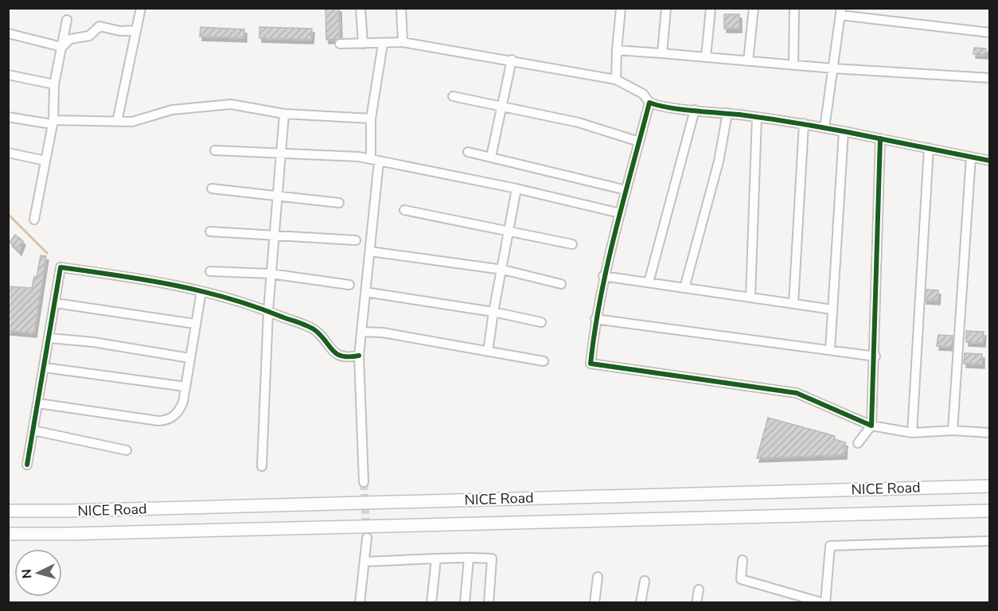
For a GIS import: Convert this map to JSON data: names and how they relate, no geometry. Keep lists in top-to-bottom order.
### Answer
{
  "streets": {
    "highway": ["NICE Road"]
  },
  "north": "left"
}
